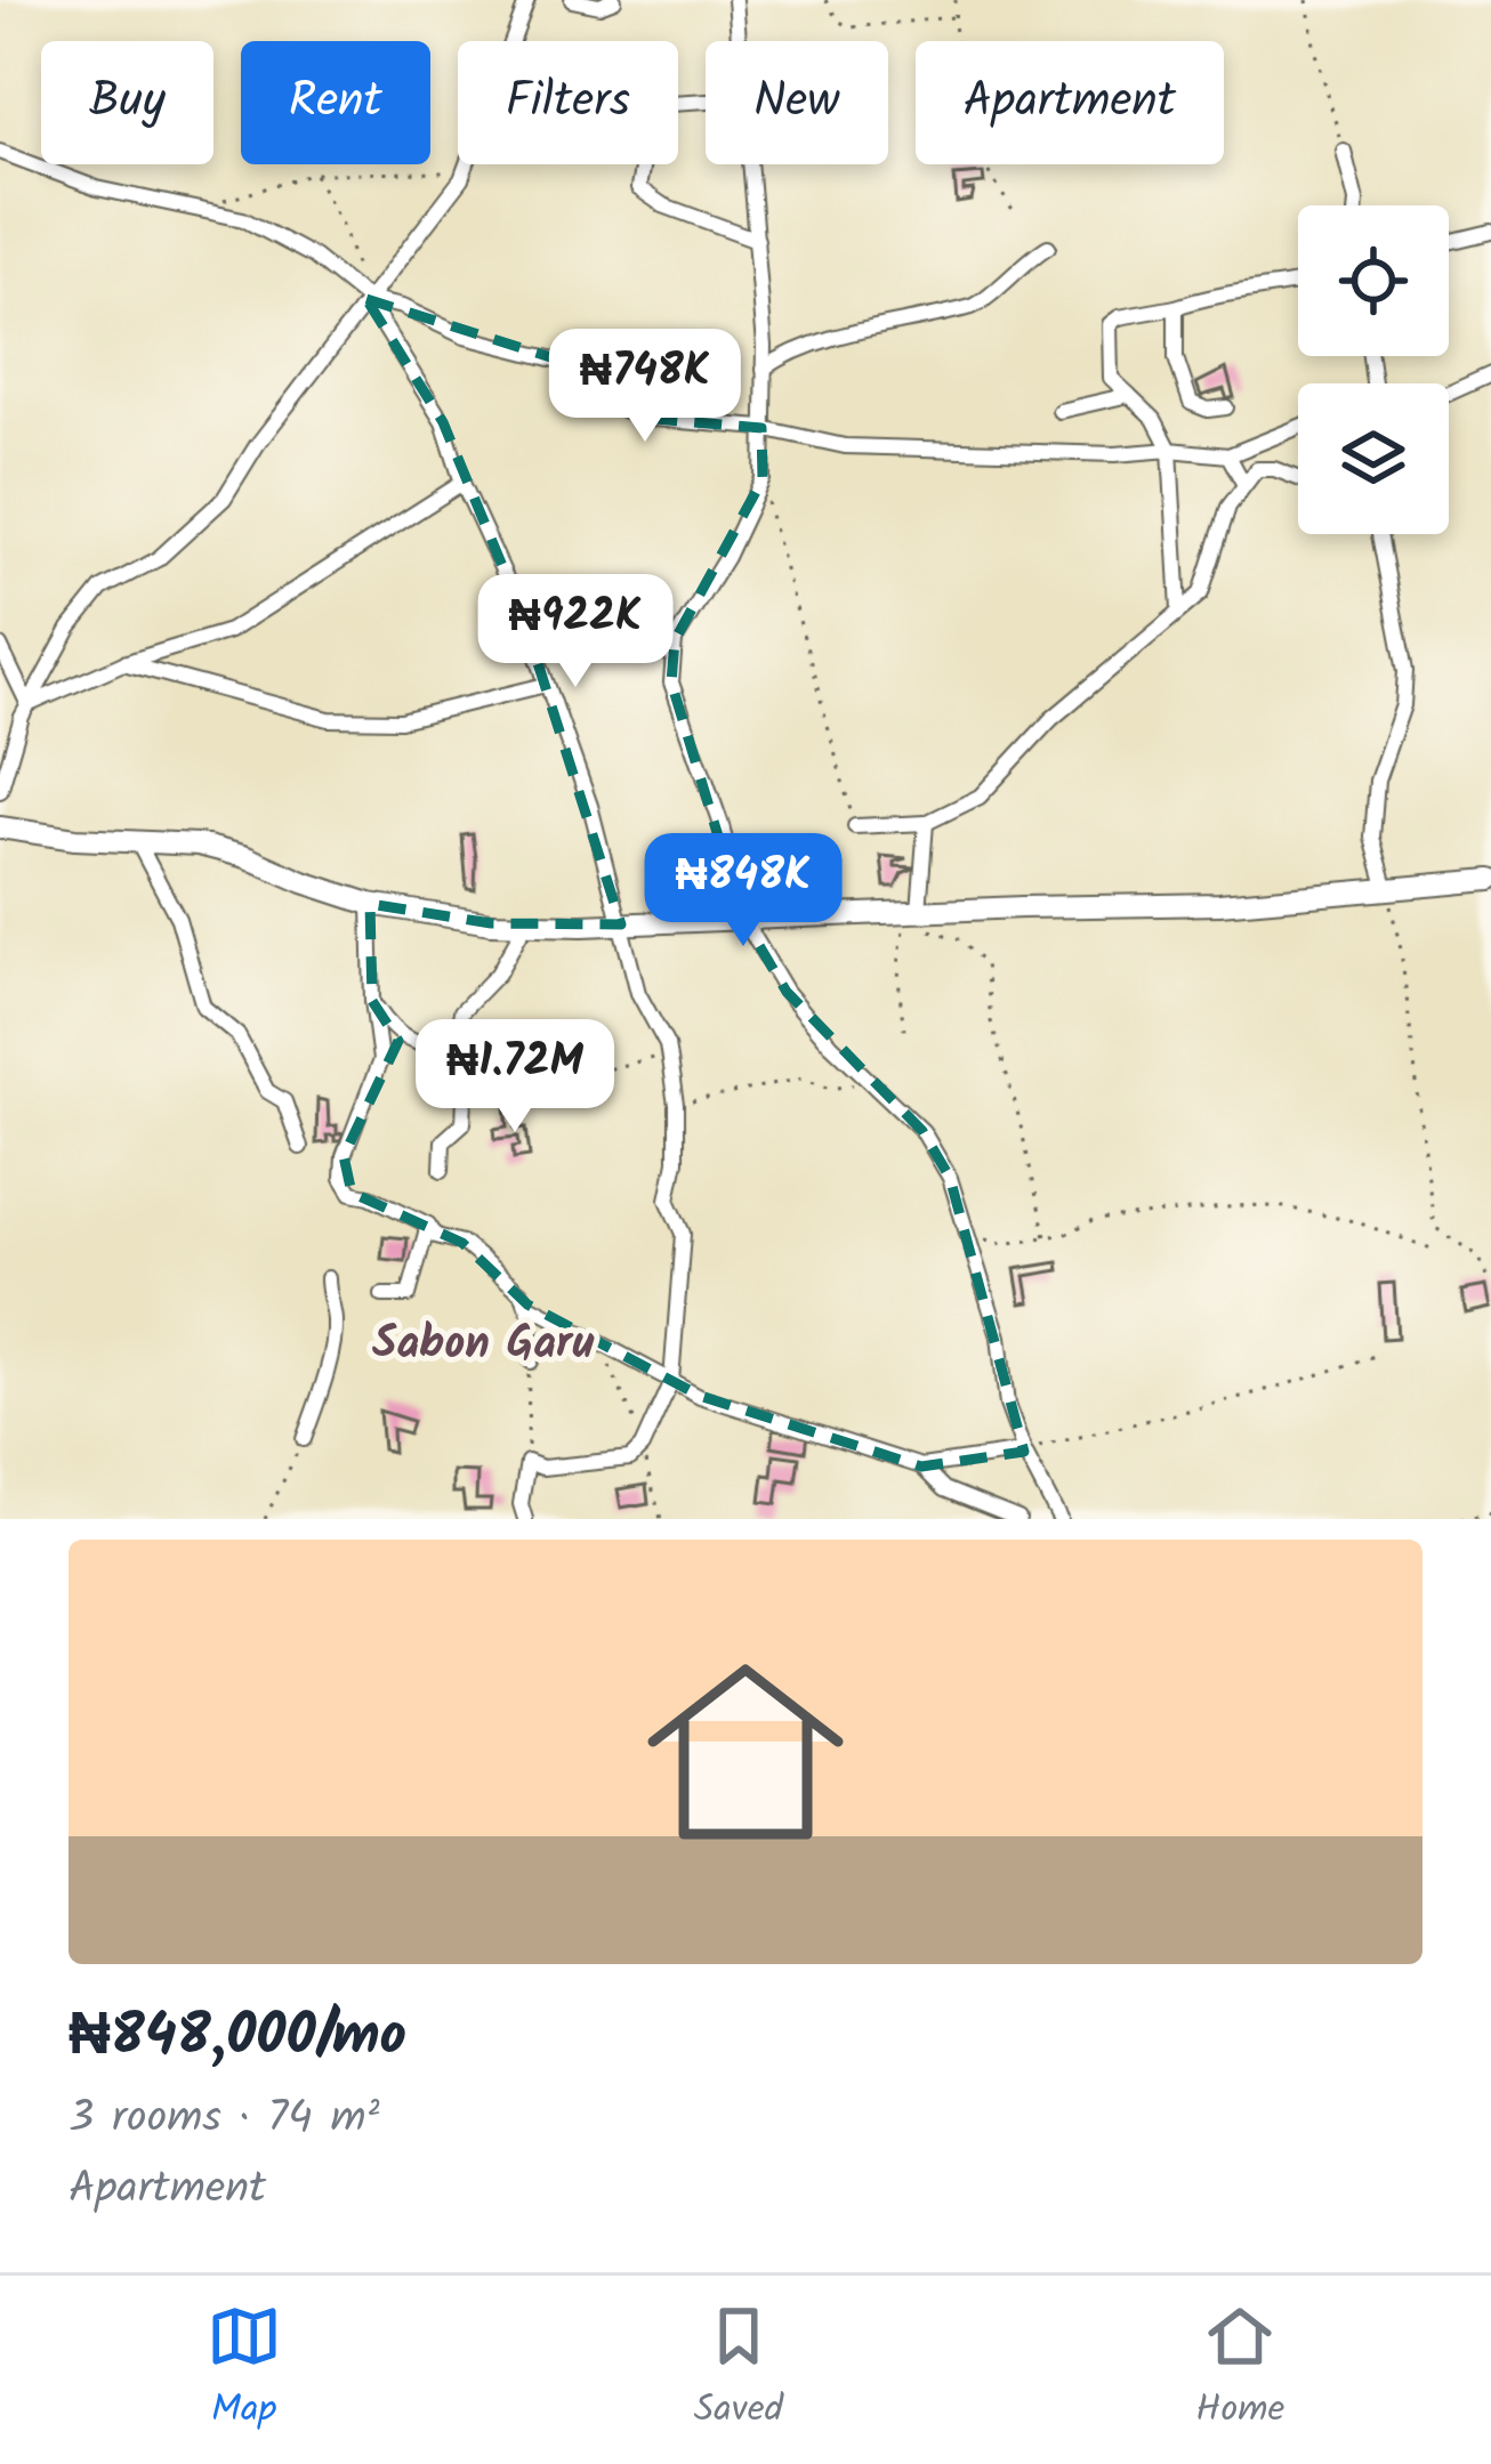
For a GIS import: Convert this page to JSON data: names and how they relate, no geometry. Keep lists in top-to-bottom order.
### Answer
{
  "districts": ["Sabon Garu"],
  "page": {
    "chip": [
      "Buy",
      "Rent",
      "Filters",
      "New",
      "Apartment"
    ],
    "price": [
      "₦748K",
      "₦922K",
      "₦848K",
      "₦1.72M"
    ],
    "list": [
      {
        "name": "₦848,000/mo",
        "note": "3 rooms · 74 m² · Apartment"
      }
    ],
    "tabs": ["Map", "Saved", "Home"]
  }
}
